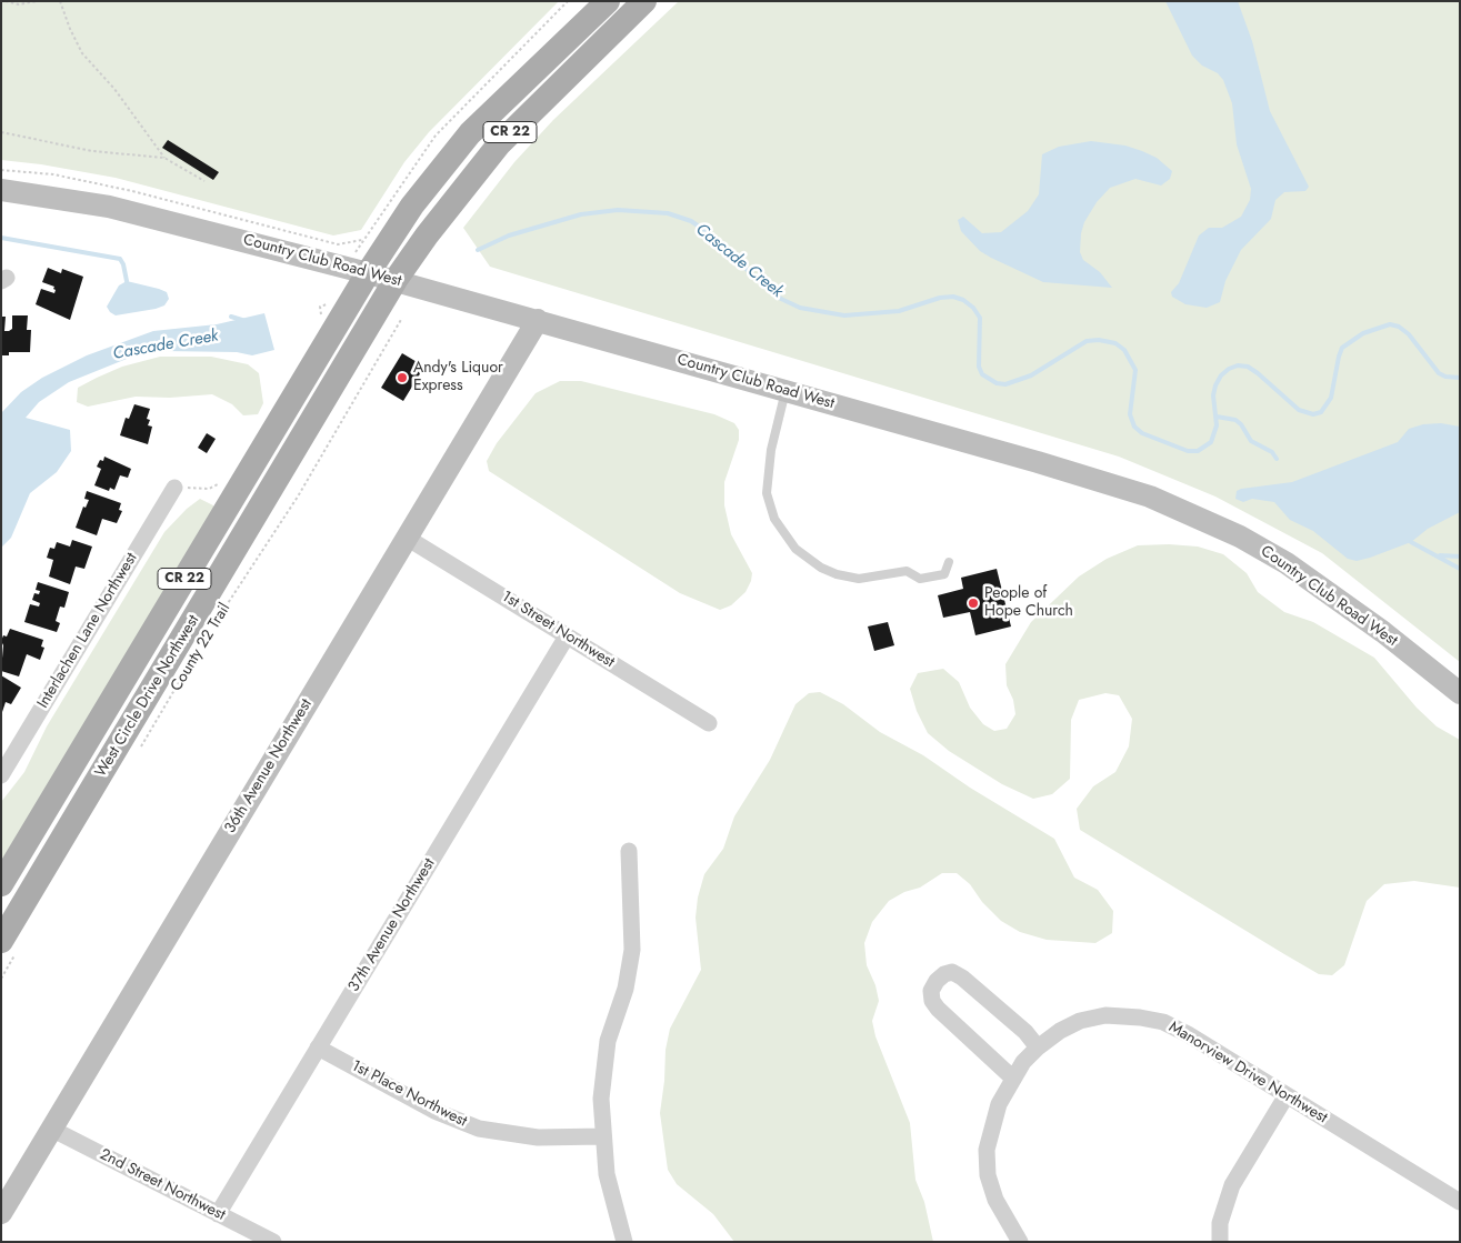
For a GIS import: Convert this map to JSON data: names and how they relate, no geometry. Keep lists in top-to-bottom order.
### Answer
{
  "streets": {
    "main road": [
      "CR 22",
      "Country Club Road West",
      "West Circle Drive Northwest",
      "36th Avenue Northwest"
    ],
    "street": [
      "1st Street Northwest",
      "Interlachen Lane Northwest",
      "37th Avenue Northwest",
      "Manorview Drive Northwest",
      "1st Place Northwest",
      "2nd Street Northwest"
    ],
    "path": ["County 22 Trail"]
  },
  "crossings": [
    ["CR 22", "Country Club Road West"],
    ["CR 22", "West Circle Drive Northwest"],
    ["Country Club Road West", "West Circle Drive Northwest"],
    ["Country Club Road West", "36th Avenue Northwest"],
    ["1st Street Northwest", "36th Avenue Northwest"],
    ["1st Street Northwest", "37th Avenue Northwest"],
    ["36th Avenue Northwest", "2nd Street Northwest"],
    ["37th Avenue Northwest", "1st Place Northwest"],
    ["37th Avenue Northwest", "2nd Street Northwest"]
  ],
  "water": ["Cascade Creek"],
  "places": ["Andy's Liquor Express", "People of Hope Church"]
}
